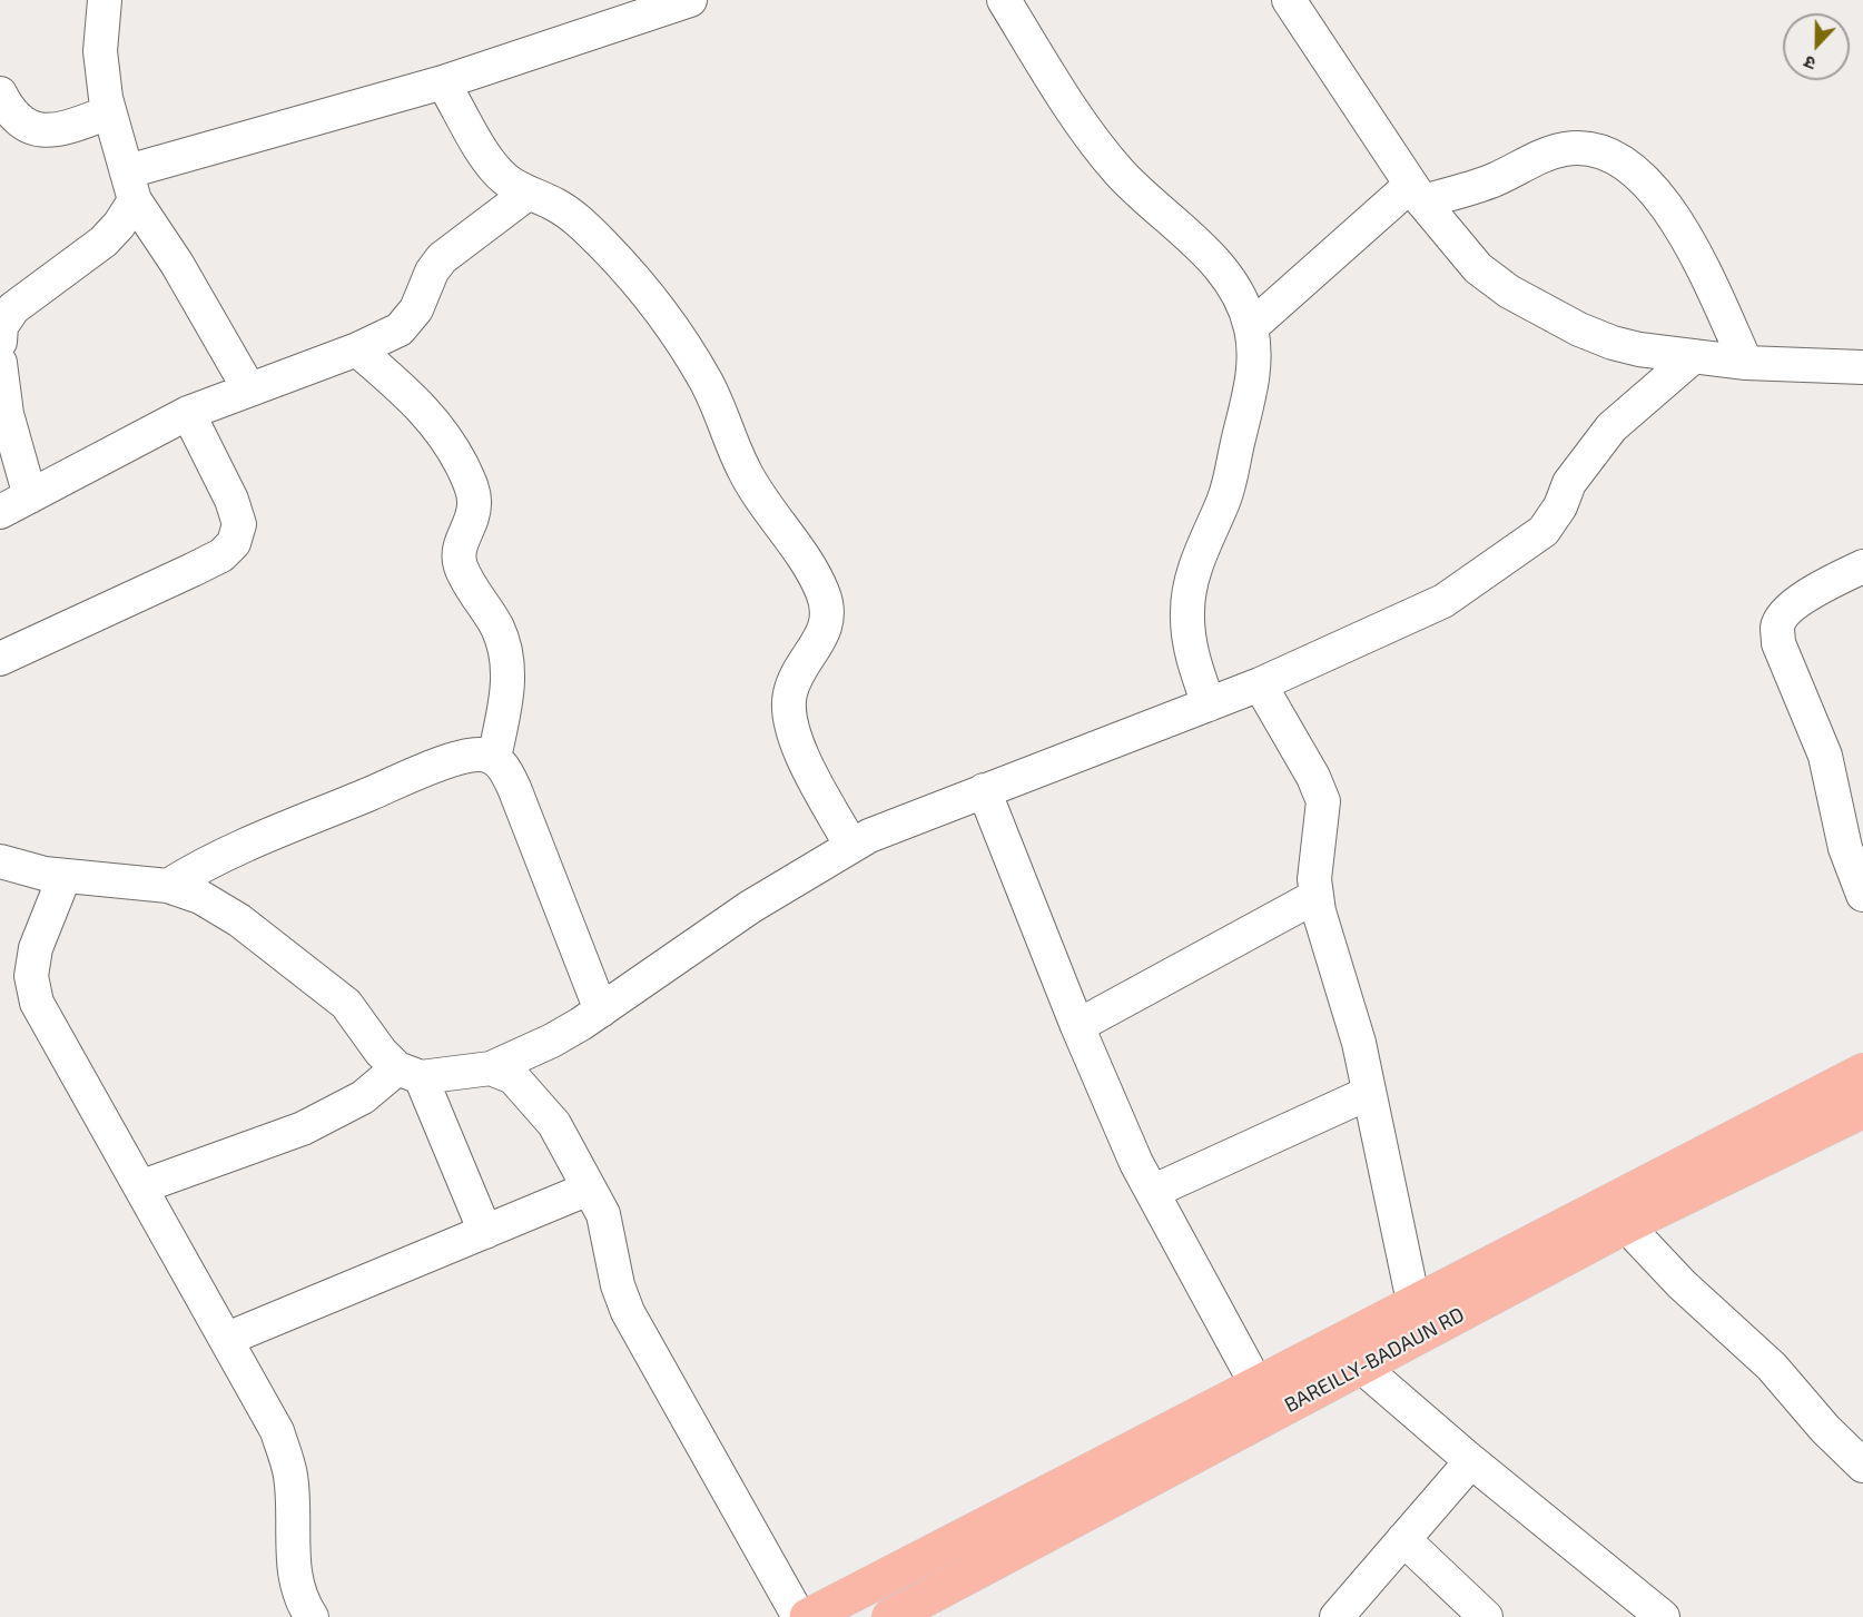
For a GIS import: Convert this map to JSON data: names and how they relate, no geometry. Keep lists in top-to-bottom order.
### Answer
{
  "streets": {
    "main road": ["BAREILLY-BADAUN RD"]
  },
  "north": "bottom"
}
